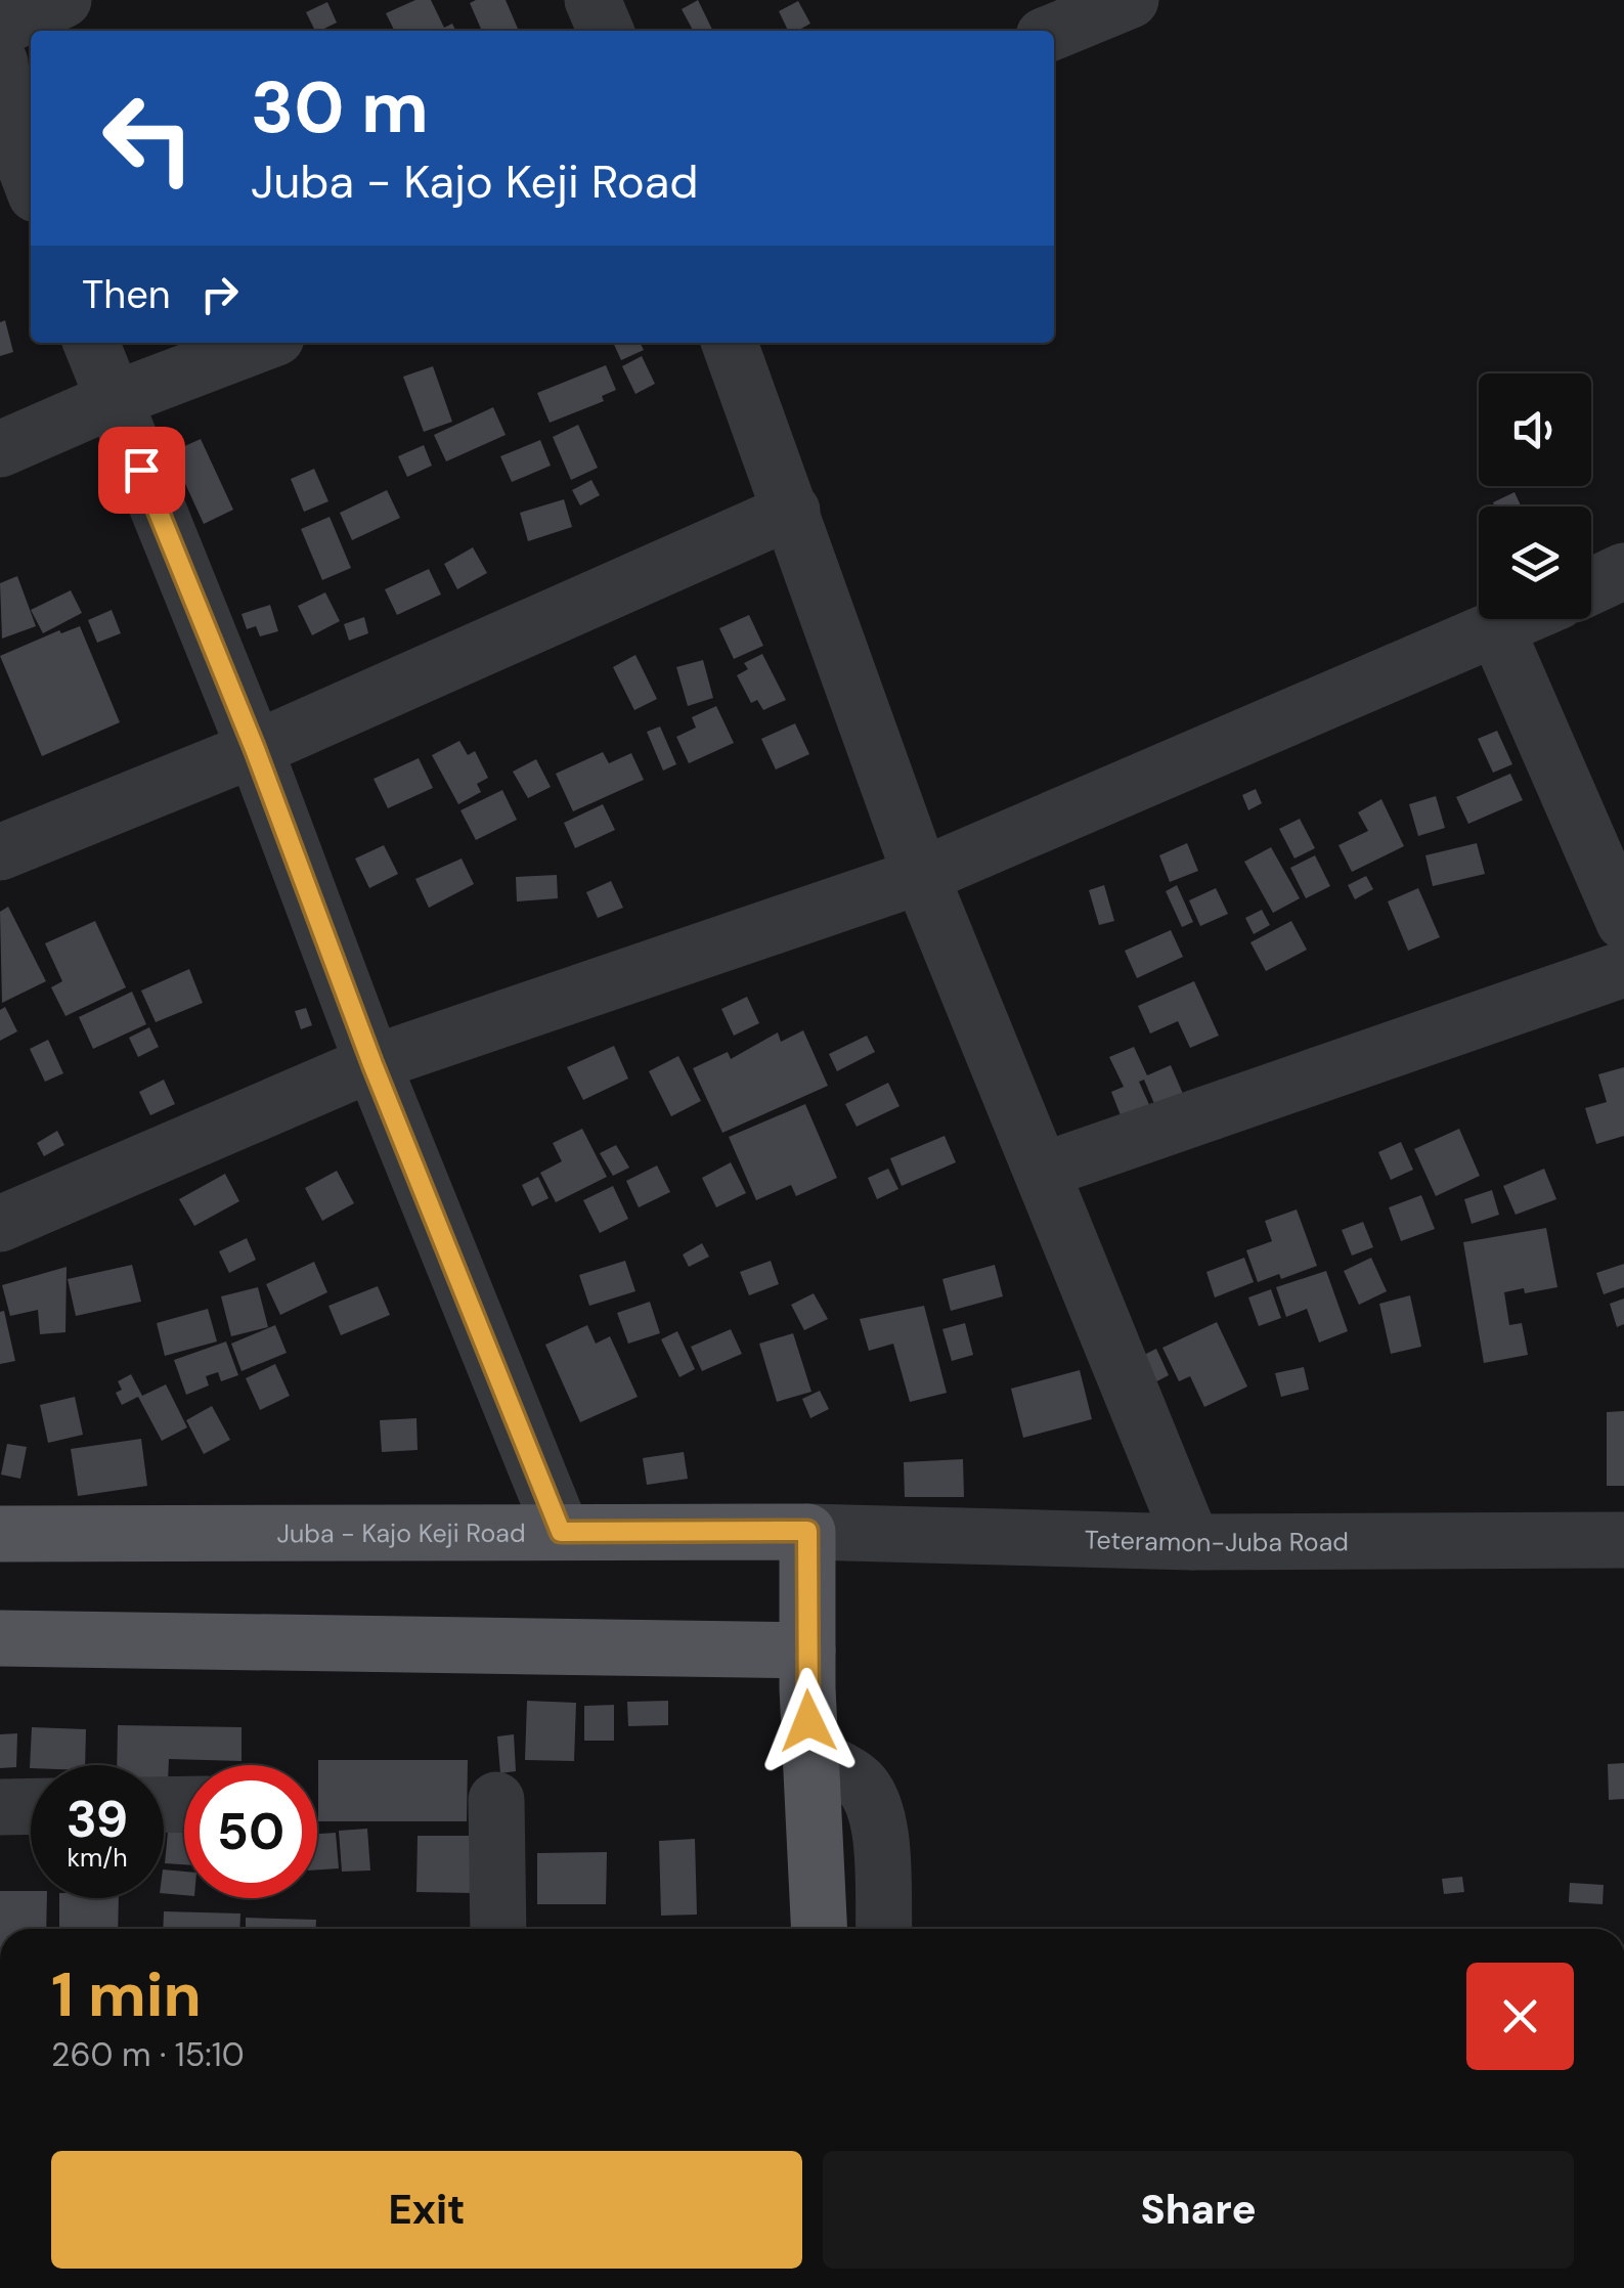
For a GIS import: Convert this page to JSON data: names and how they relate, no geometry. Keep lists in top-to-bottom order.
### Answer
{
  "streets": {
    "main road": ["Juba - Kajo Keji Road"],
    "street": ["Teteramon-Juba Road"]
  },
  "crossings": [
    ["Juba - Kajo Keji Road", "Teteramon-Juba Road"]
  ],
  "page": {
    "turn": ["30 m", "Juba - Kajo Keji Road"],
    "then": "Then",
    "speed": "39 km/h",
    "limit": "50",
    "heading": ["1 min", "260 m · 15:10"],
    "buttons": ["Exit", "Share"]
  }
}
